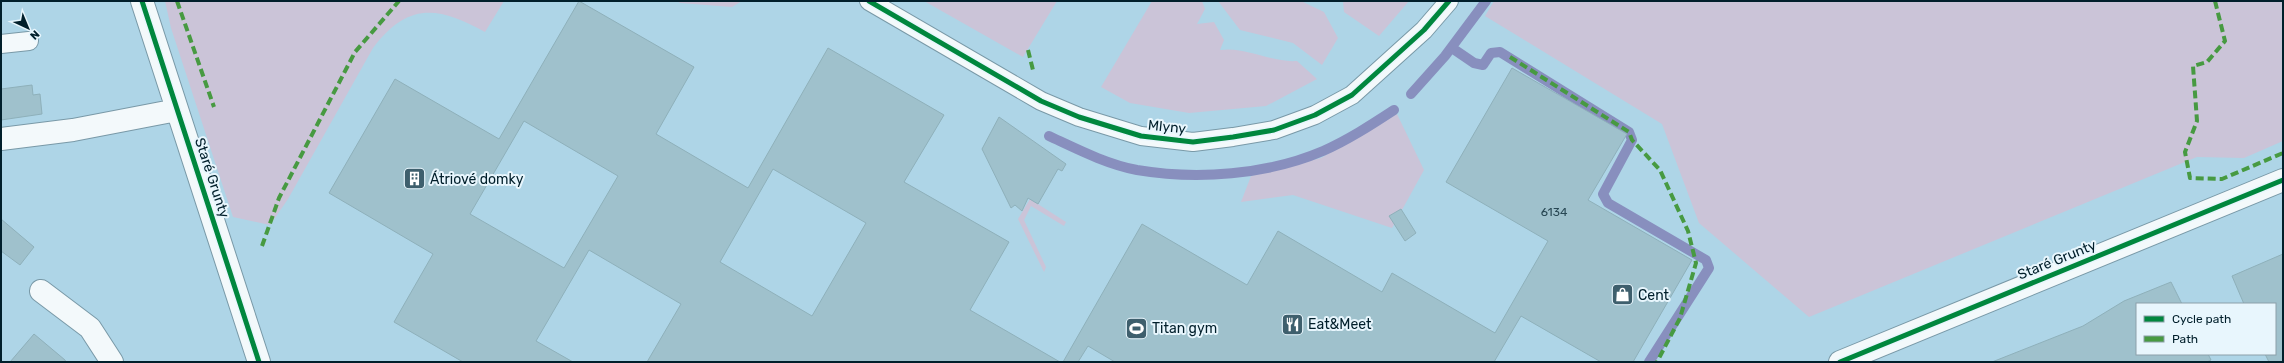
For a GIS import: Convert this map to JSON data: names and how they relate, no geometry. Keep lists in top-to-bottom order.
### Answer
{
  "streets": {
    "street": ["Staré Grunty"],
    "lane": ["Mlyny"]
  },
  "places": {
    "building": ["Átriové domky"],
    "shop": ["Cent"],
    "restaurant": ["Eat&Meet"],
    "sports": ["Titan gym"]
  },
  "house_numbers": ["6134"],
  "legend": ["Cycle path", "Path"],
  "north": "bottom right"
}
